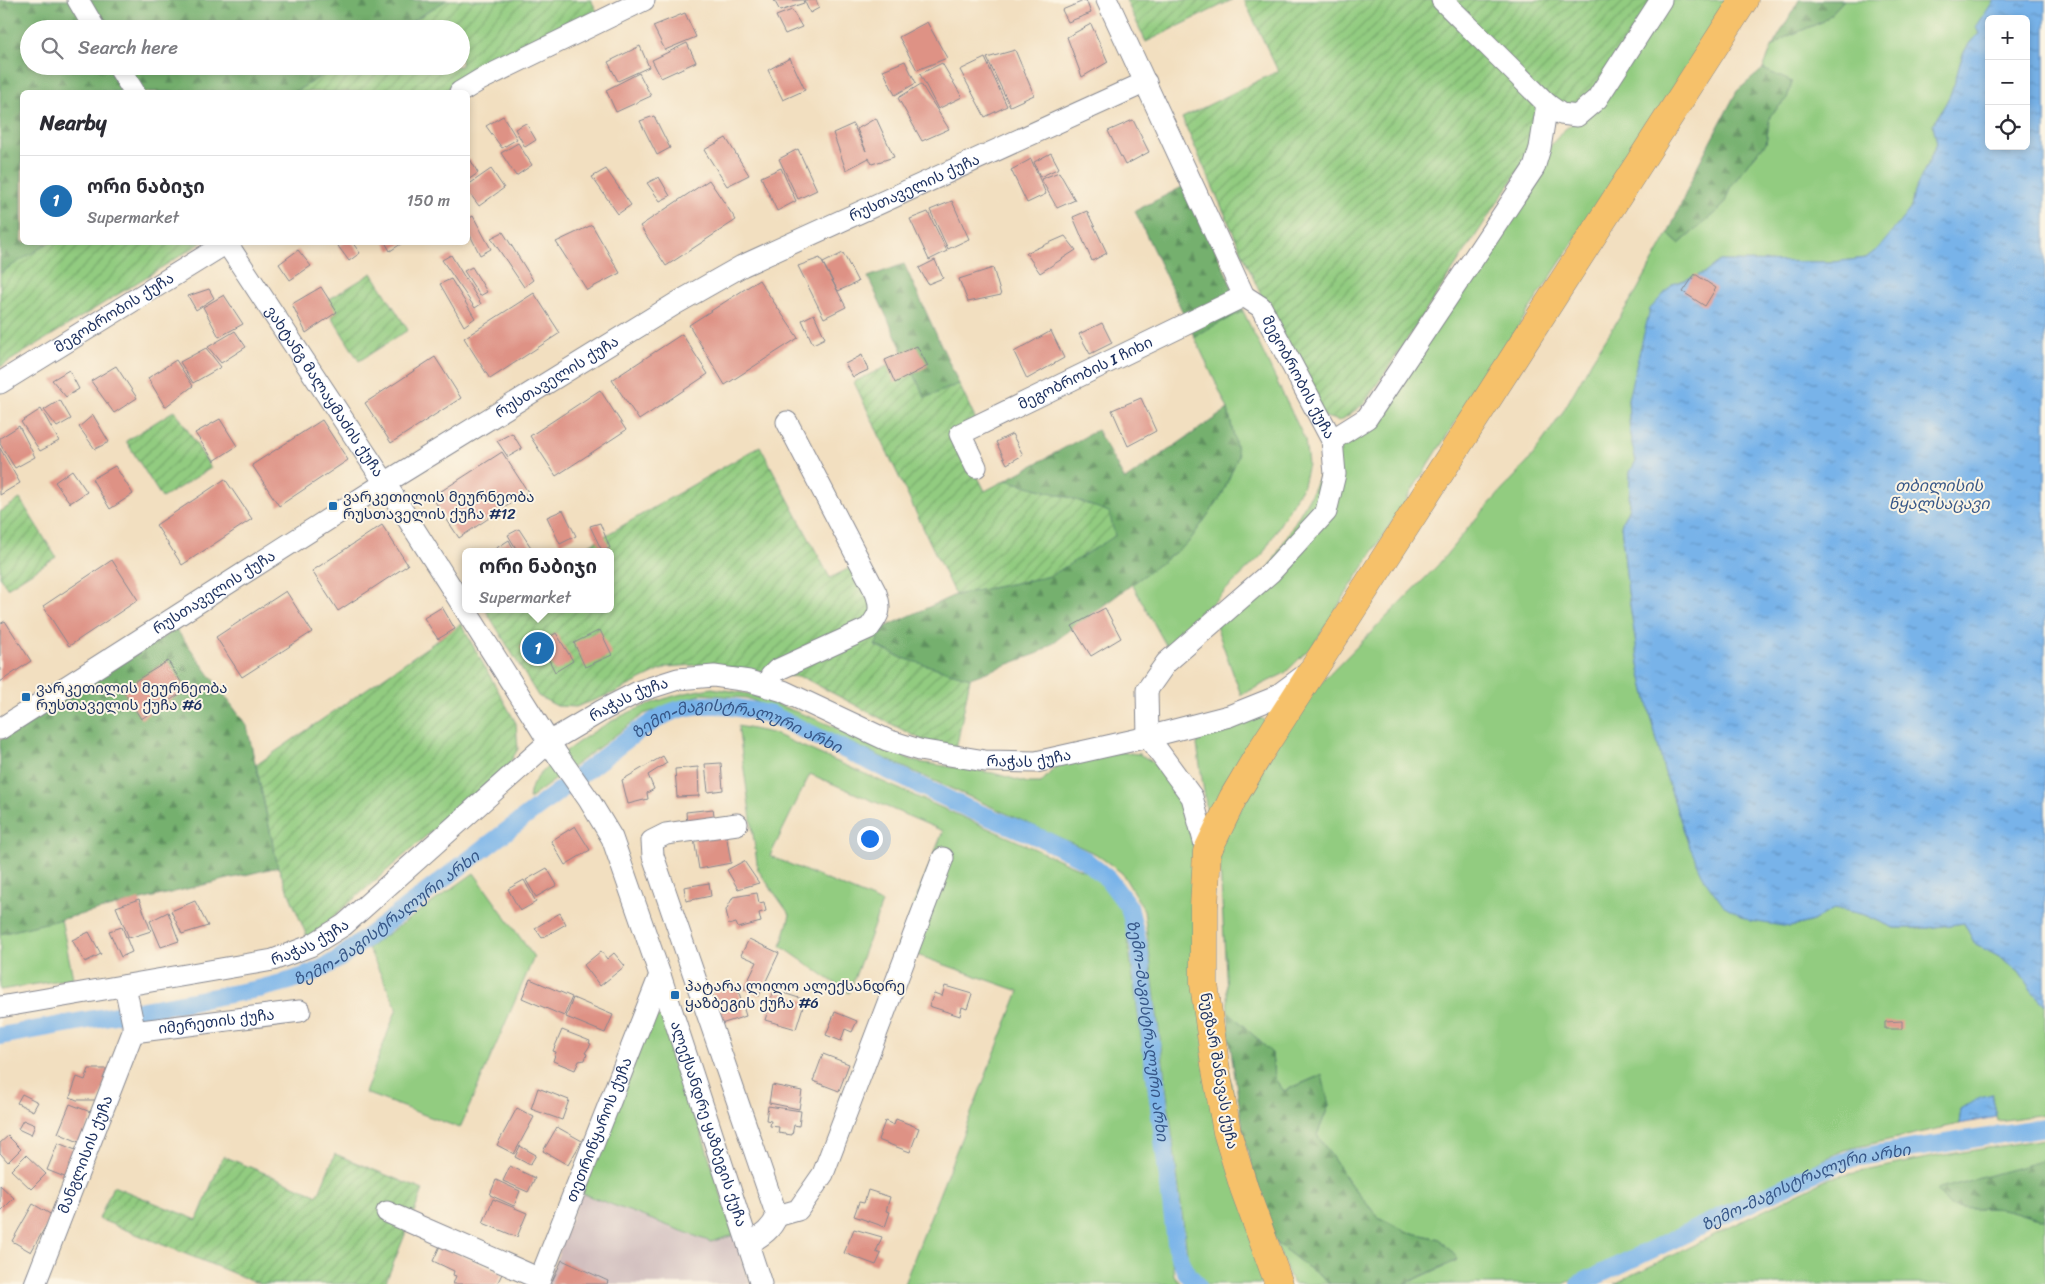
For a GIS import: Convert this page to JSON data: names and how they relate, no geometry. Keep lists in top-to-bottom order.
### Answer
{
  "streets": {
    "main road": ["ნუგზარ შანავას ქუჩა"],
    "street": [
      "რუსთაველის ქუჩა",
      "მეგობრობის ქუჩა",
      "მეგობრობის I ჩიხი",
      "ვახტანგ მალაყმაძის ქუჩა",
      "რაჭას ქუჩა",
      "იმერეთის ქუჩა",
      "ალექსანდრე ყაზბეგის ქუჩა",
      "თეთრიწყაროს ქუჩა",
      "მანგლისის ქუჩა"
    ]
  },
  "crossings": [
    ["რუსთაველის ქუჩა", "მეგობრობის ქუჩა"],
    ["რუსთაველის ქუჩა", "ვახტანგ მალაყმაძის ქუჩა"],
    ["მეგობრობის ქუჩა", "მეგობრობის I ჩიხი"],
    ["მეგობრობის ქუჩა", "რაჭას ქუჩა"],
    ["ვახტანგ მალაყმაძის ქუჩა", "რაჭას ქუჩა"],
    ["ვახტანგ მალაყმაძის ქუჩა", "ალექსანდრე ყაზბეგის ქუჩა"],
    ["რაჭას ქუჩა", "ნუგზარ შანავას ქუჩა"],
    ["იმერეთის ქუჩა", "მანგლისის ქუჩა"],
    ["ალექსანდრე ყაზბეგის ქუჩა", "თეთრიწყაროს ქუჩა"]
  ],
  "water": ["თბილისის წყალსაცავი", "ზემო-მაგისტრალური არხი"],
  "places": {
    "transit": ["ვარკეთილის მეურნეობა რუსთაველის ქუჩა #12", "ვარკეთილის მეურნეობა რუსთაველის ქუჩა #6", "პატარა ლილო ალექსანდრე ყაზბეგის ქუჩა #6"]
  },
  "page": {
    "map_buttons": ["+", "−"],
    "search": "Search here",
    "heading": "Nearby",
    "list": [
      {
        "mark": "1",
        "name": "ორი ნაბიჯი",
        "note": "Supermarket",
        "value": "150 m"
      }
    ],
    "popup": ["ორი ნაბიჯი", "Supermarket"],
    "pins": "1"
  }
}
